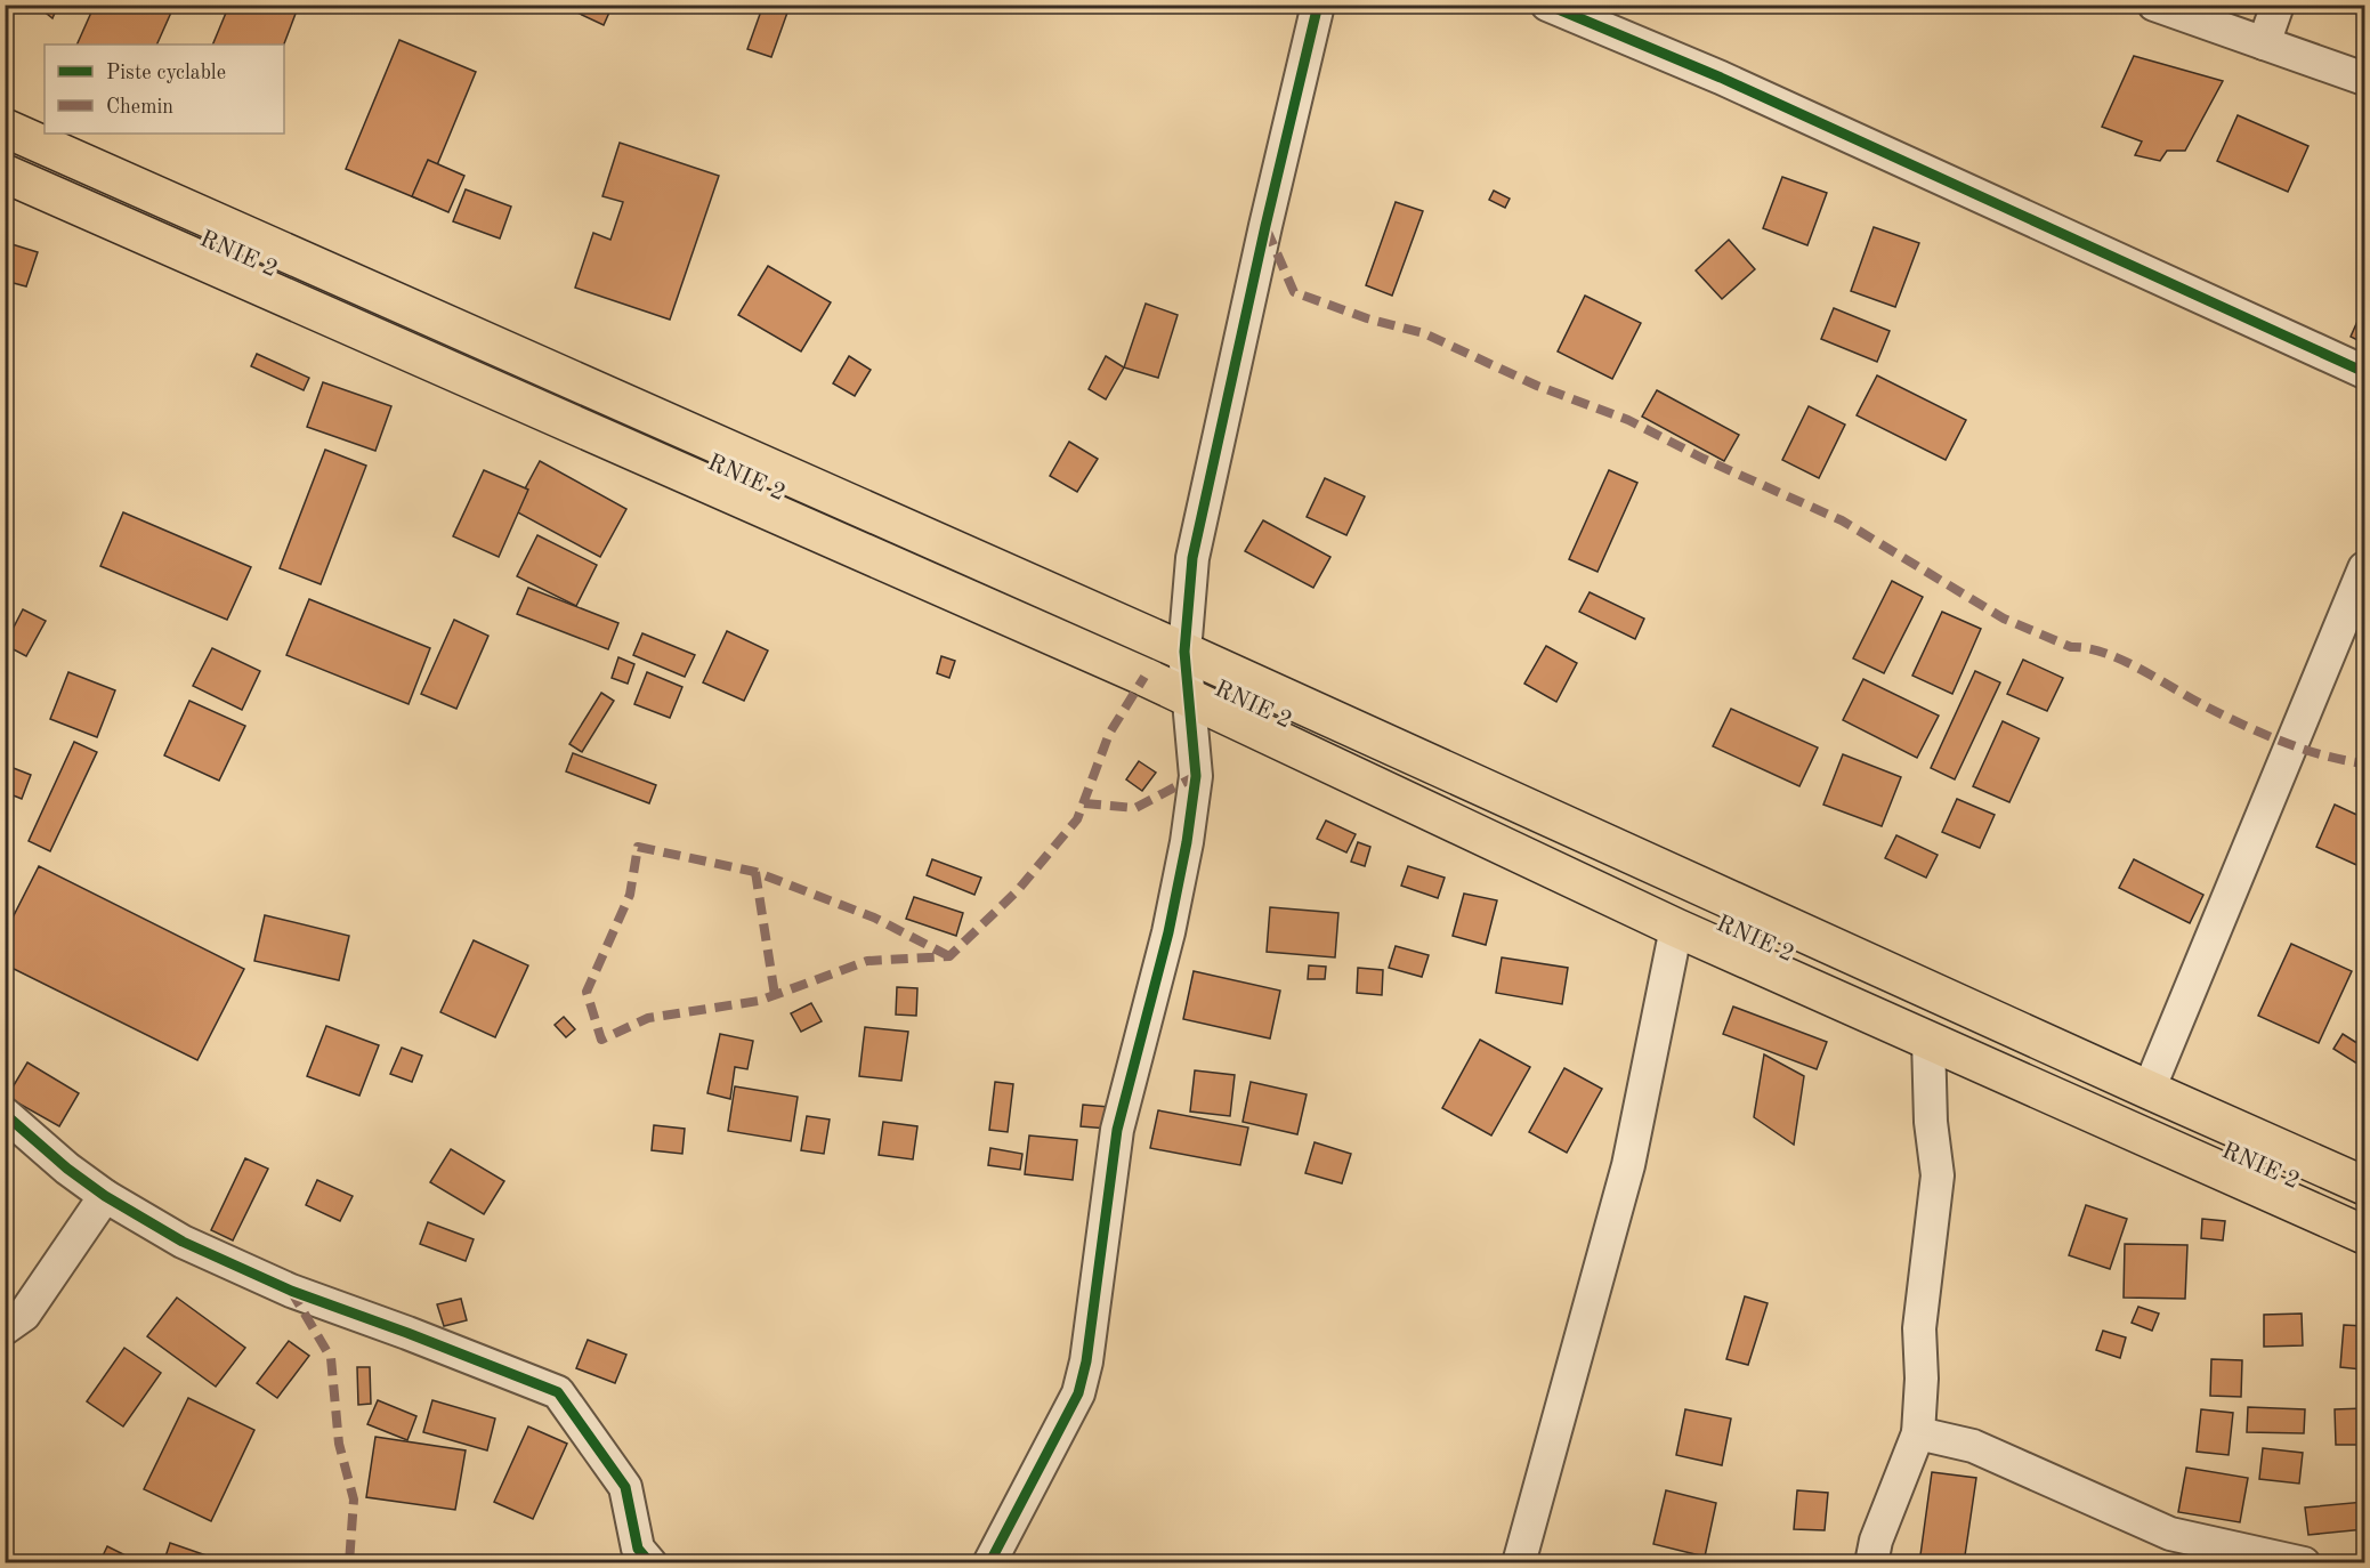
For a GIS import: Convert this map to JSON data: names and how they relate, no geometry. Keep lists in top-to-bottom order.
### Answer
{
  "streets": {
    "highway": ["RNIE 2"]
  },
  "legend": ["Piste cyclable", "Chemin"]
}
